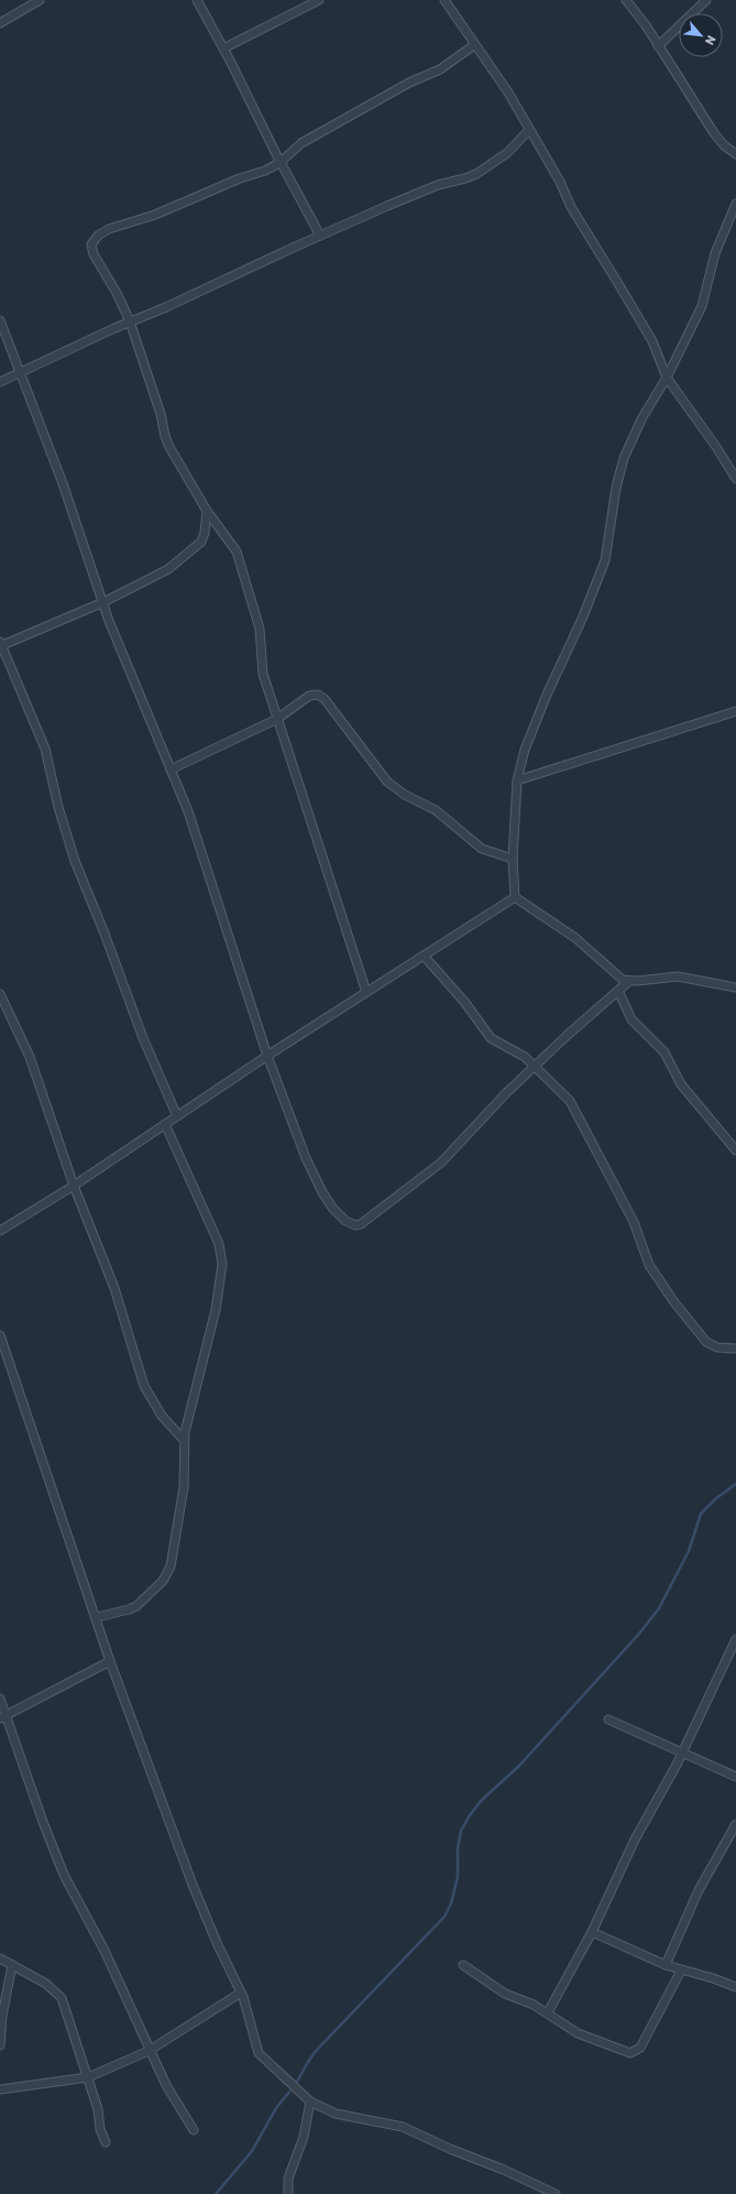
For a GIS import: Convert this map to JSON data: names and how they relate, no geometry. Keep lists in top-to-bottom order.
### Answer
{
  "north": "bottom right"
}
